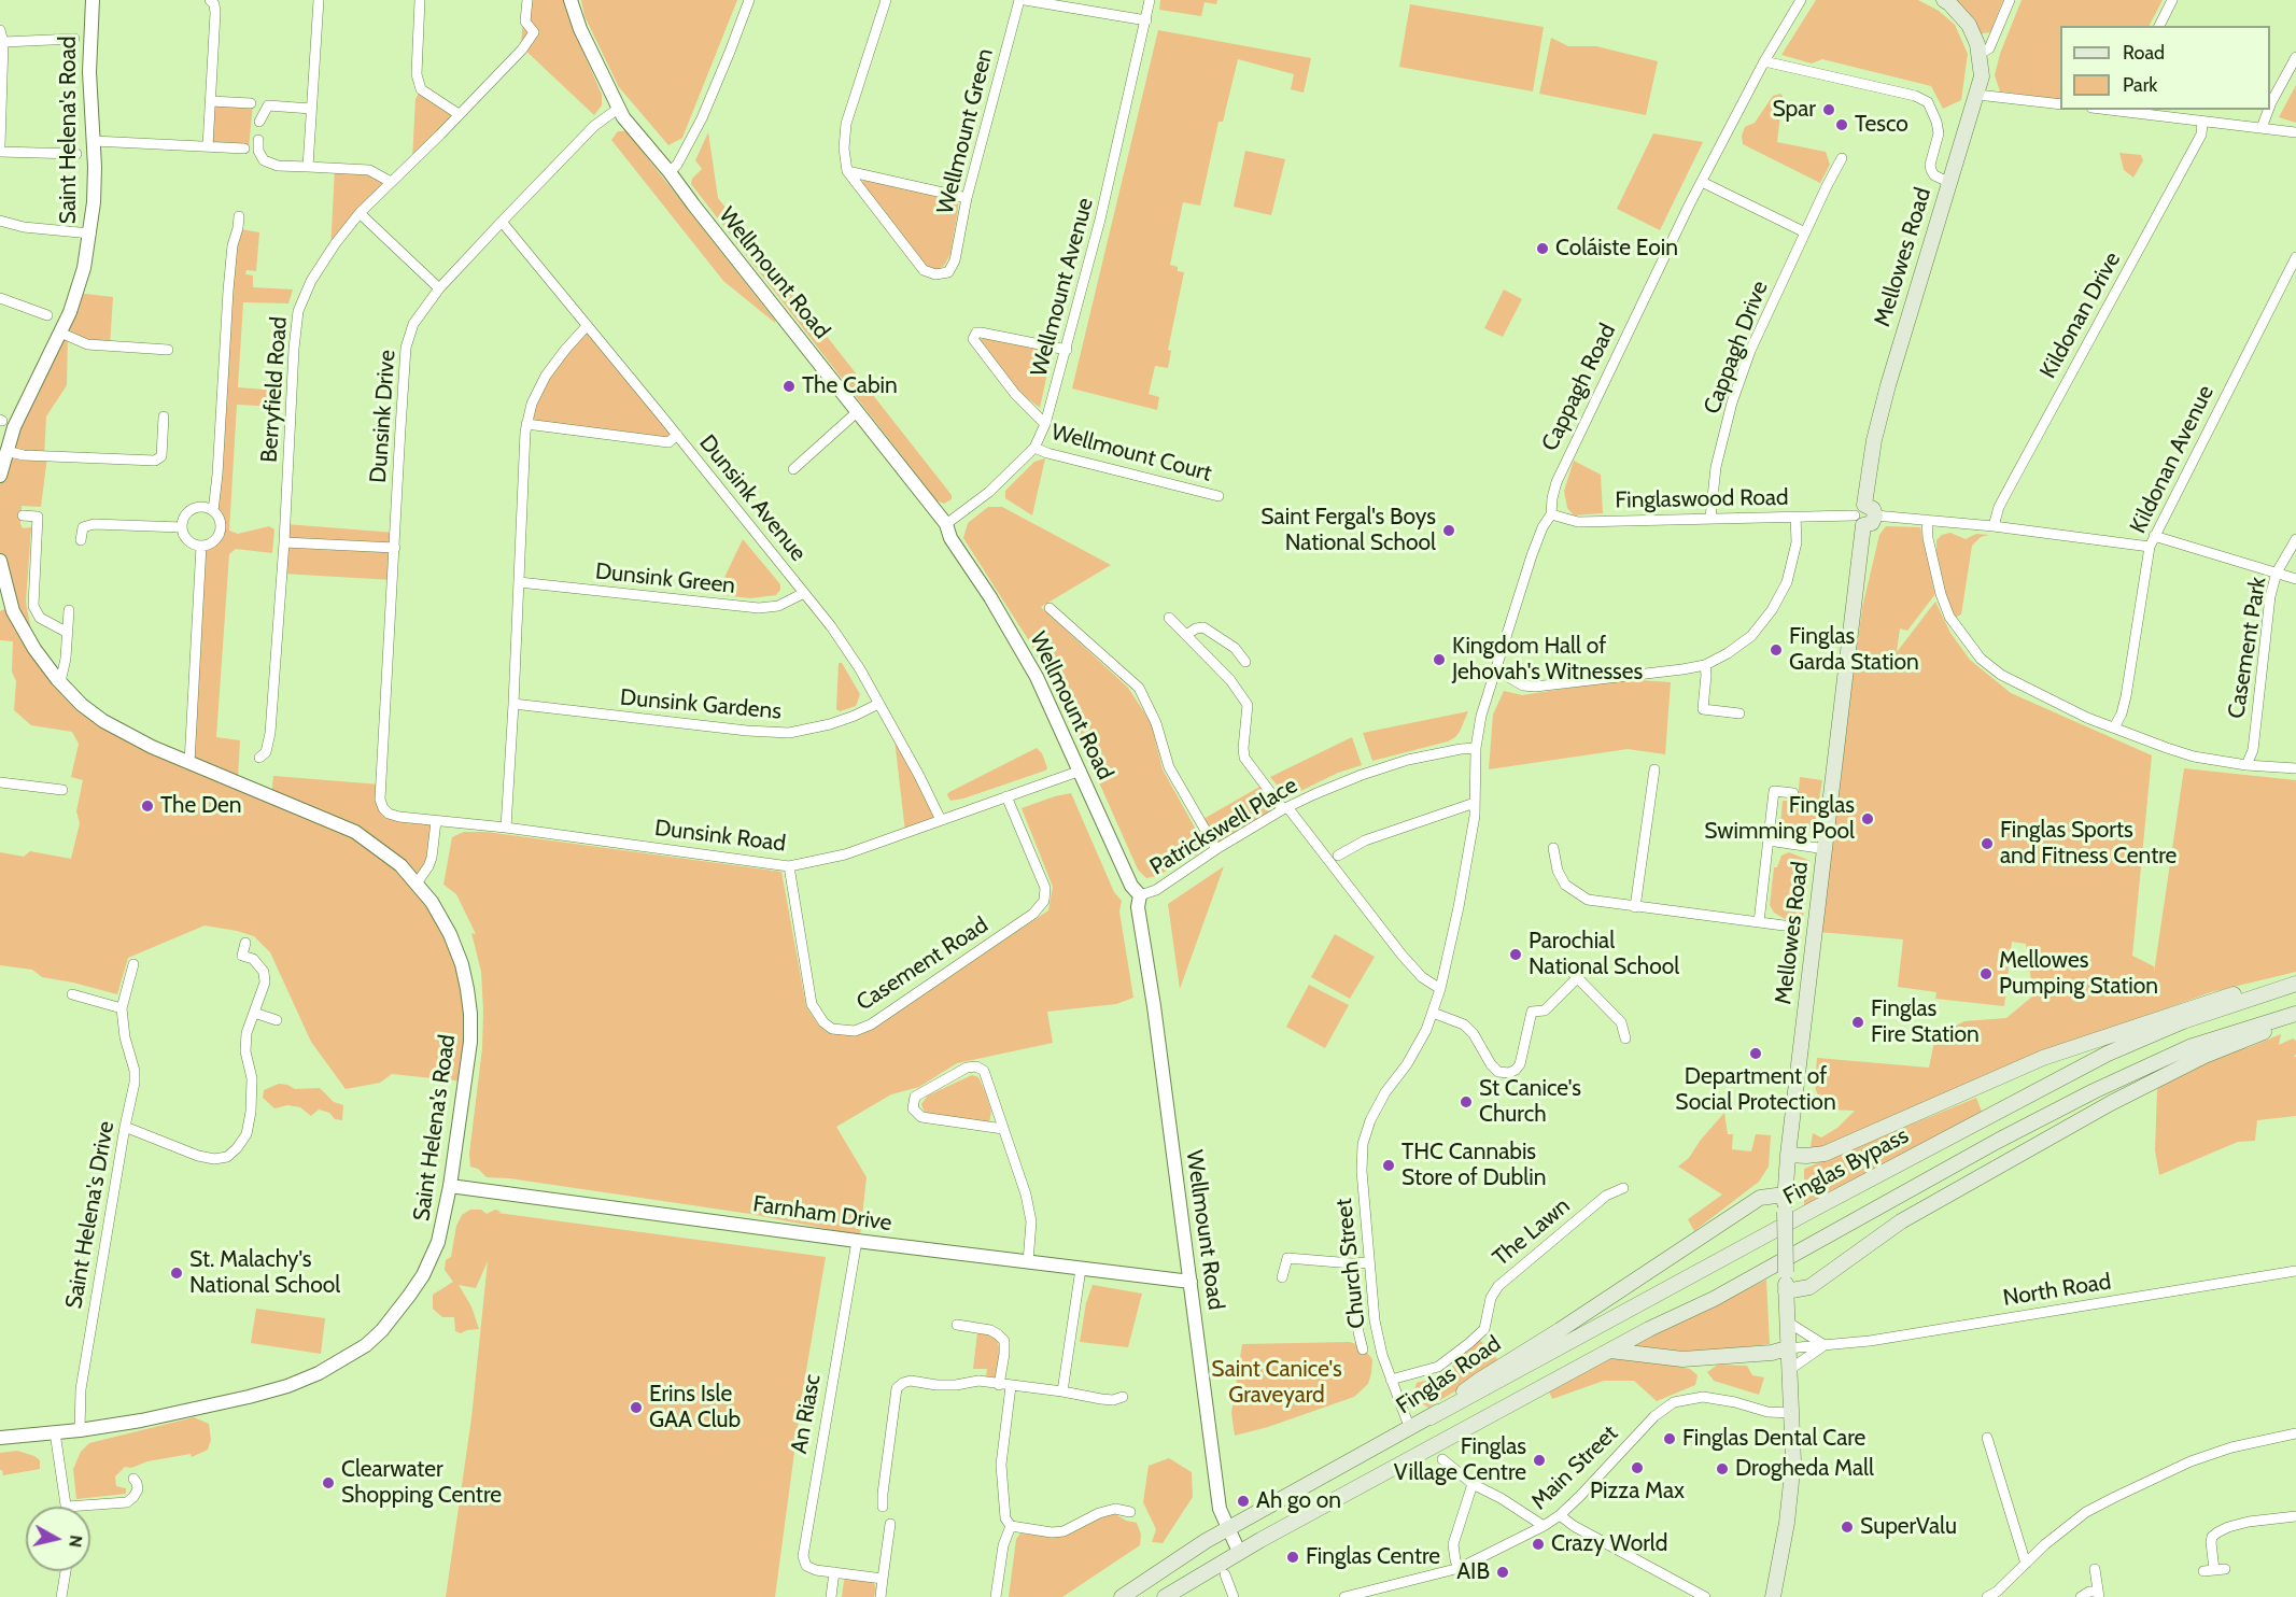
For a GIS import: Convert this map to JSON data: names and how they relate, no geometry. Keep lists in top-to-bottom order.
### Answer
{
  "streets": {
    "main road": ["Mellowes Road", "Finglas Bypass", "Finglas Road"],
    "street": [
      "Saint Helena's Road",
      "Wellmount Green",
      "Wellmount Road",
      "Wellmount Avenue",
      "Kildonan Drive",
      "Cappagh Drive",
      "Cappagh Road",
      "Berryfield Road",
      "Dunsink Drive",
      "Wellmount Court",
      "Kildonan Avenue",
      "Dunsink Avenue",
      "Finglaswood Road",
      "Dunsink Green",
      "Casement Park",
      "Dunsink Gardens",
      "Patrickswell Place",
      "Dunsink Road",
      "Casement Road",
      "Farnham Drive",
      "Saint Helena's Drive",
      "The Lawn",
      "Church Street",
      "North Road",
      "An Riasc",
      "Main Street"
    ]
  },
  "crossings": [
    ["Saint Helena's Road", "Farnham Drive"],
    ["Saint Helena's Road", "Saint Helena's Drive"],
    ["Mellowes Road", "Finglaswood Road"],
    ["Mellowes Road", "North Road"],
    ["Mellowes Road", "Finglas Road"],
    ["Mellowes Road", "Main Street"],
    ["Wellmount Road", "Wellmount Avenue"],
    ["Wellmount Road", "Dunsink Drive"],
    ["Wellmount Road", "Patrickswell Place"],
    ["Wellmount Road", "Dunsink Road"],
    ["Wellmount Road", "Farnham Drive"],
    ["Wellmount Road", "Finglas Road"],
    ["Wellmount Avenue", "Wellmount Court"],
    ["Kildonan Drive", "Finglaswood Road"],
    ["Cappagh Drive", "Finglaswood Road"],
    ["Cappagh Road", "Finglaswood Road"],
    ["Cappagh Road", "Patrickswell Place"],
    ["Cappagh Road", "Church Street"],
    ["Dunsink Drive", "Dunsink Avenue"],
    ["Dunsink Drive", "Dunsink Road"],
    ["Kildonan Avenue", "Finglaswood Road"],
    ["Dunsink Avenue", "Dunsink Green"],
    ["Dunsink Avenue", "Dunsink Gardens"],
    ["Dunsink Avenue", "Dunsink Road"],
    ["Finglaswood Road", "Casement Park"],
    ["Dunsink Road", "Casement Road"],
    ["Finglas Bypass", "Finglas Road"],
    ["Farnham Drive", "An Riasc"],
    ["The Lawn", "Church Street"],
    ["Church Street", "Finglas Road"]
  ],
  "parks": ["Saint Canice's Graveyard"],
  "places": [
    "Spar",
    "Tesco",
    "Coláiste Eoin",
    "The Cabin",
    "Saint Fergal's Boys National School",
    "Finglas Garda Station",
    "Kingdom Hall of Jehovah's Witnesses",
    "The Den",
    "Finglas Swimming Pool",
    "Finglas Sports and Fitness Centre",
    "Parochial National School",
    "Mellowes Pumping Station",
    "Finglas Fire Station",
    "Department of Social Protection",
    "St Canice's Church",
    "THC Cannabis Store of Dublin",
    "St. Malachy's National School",
    "Erins Isle GAA Club",
    "Finglas Dental Care",
    "Finglas Village Centre",
    "Pizza Max",
    "Drogheda Mall",
    "Clearwater Shopping Centre",
    "Ah go on",
    "SuperValu",
    "Crazy World",
    "Finglas Centre",
    "AIB"
  ],
  "legend": ["Road", "Park"],
  "north": "right"
}
